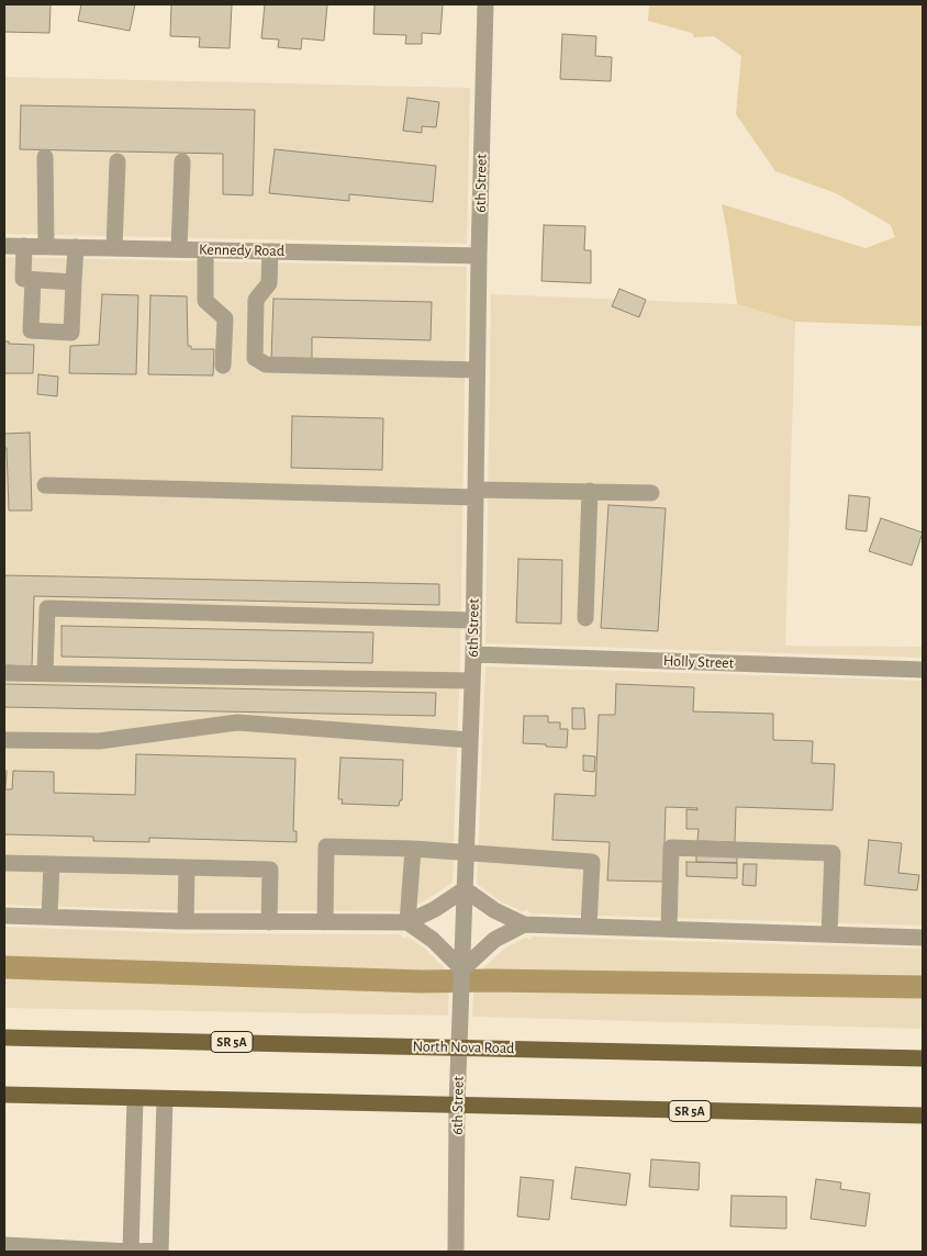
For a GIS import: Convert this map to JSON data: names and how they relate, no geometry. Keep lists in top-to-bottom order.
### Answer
{
  "streets": {
    "main road": ["SR 5A", "North Nova Road"],
    "street": ["6th Street", "Kennedy Road", "Holly Street"]
  },
  "crossings": [
    ["6th Street", "Kennedy Road"],
    ["6th Street", "Holly Street"],
    ["6th Street", "SR 5A"],
    ["6th Street", "North Nova Road"]
  ]
}
